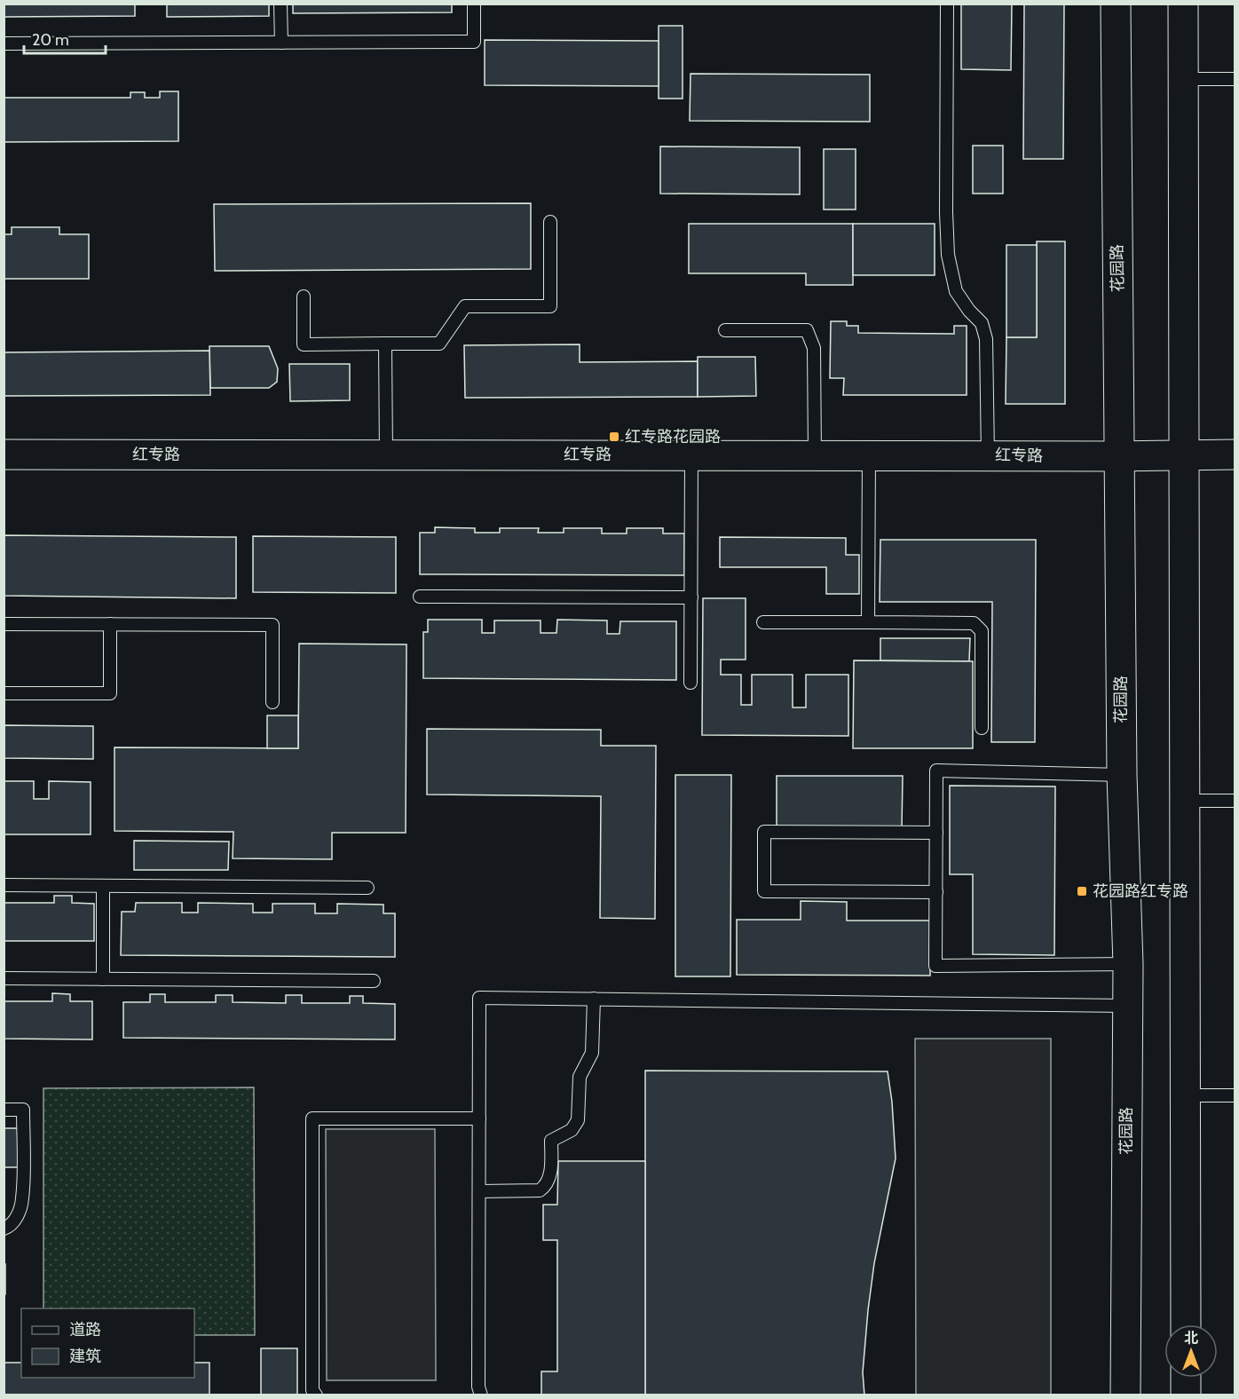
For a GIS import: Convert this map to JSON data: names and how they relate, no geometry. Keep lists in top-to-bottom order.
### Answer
{
  "streets": {
    "main road": ["花园路", "红专路"]
  },
  "crossings": [
    ["花园路", "红专路"]
  ],
  "places": {
    "transit": ["红专路花园路", "花园路红专路"]
  },
  "legend": ["道路", "建筑"],
  "scale_bar": "20 m",
  "north": "top"
}
